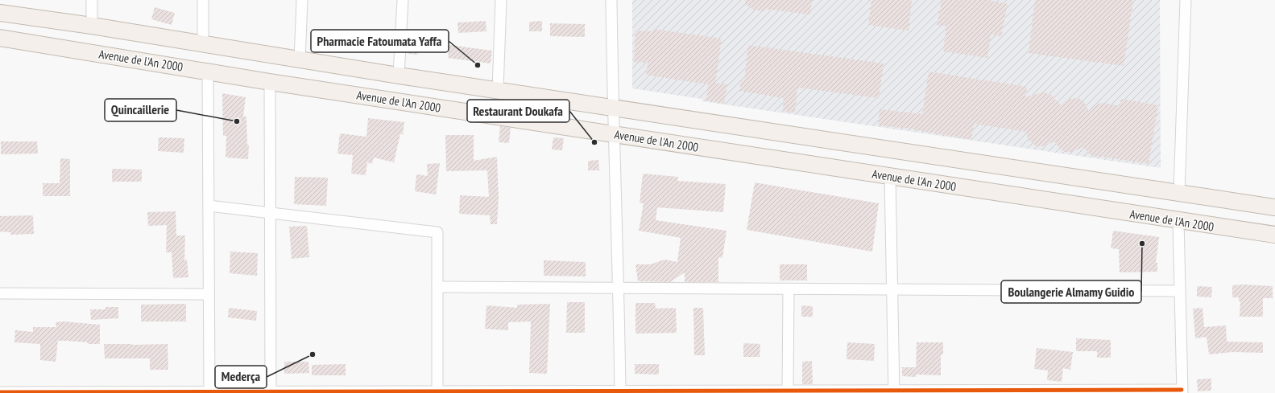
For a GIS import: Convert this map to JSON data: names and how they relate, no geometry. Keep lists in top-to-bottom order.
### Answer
{
  "streets": {
    "main road": ["Avenue de l'An 2000"]
  },
  "places": [
    "Pharmacie Fatoumata Yaffa",
    "Quincaillerie",
    "Restaurant Doukafa",
    "Boulangerie Almamy Guidio",
    "Mederça"
  ]
}
